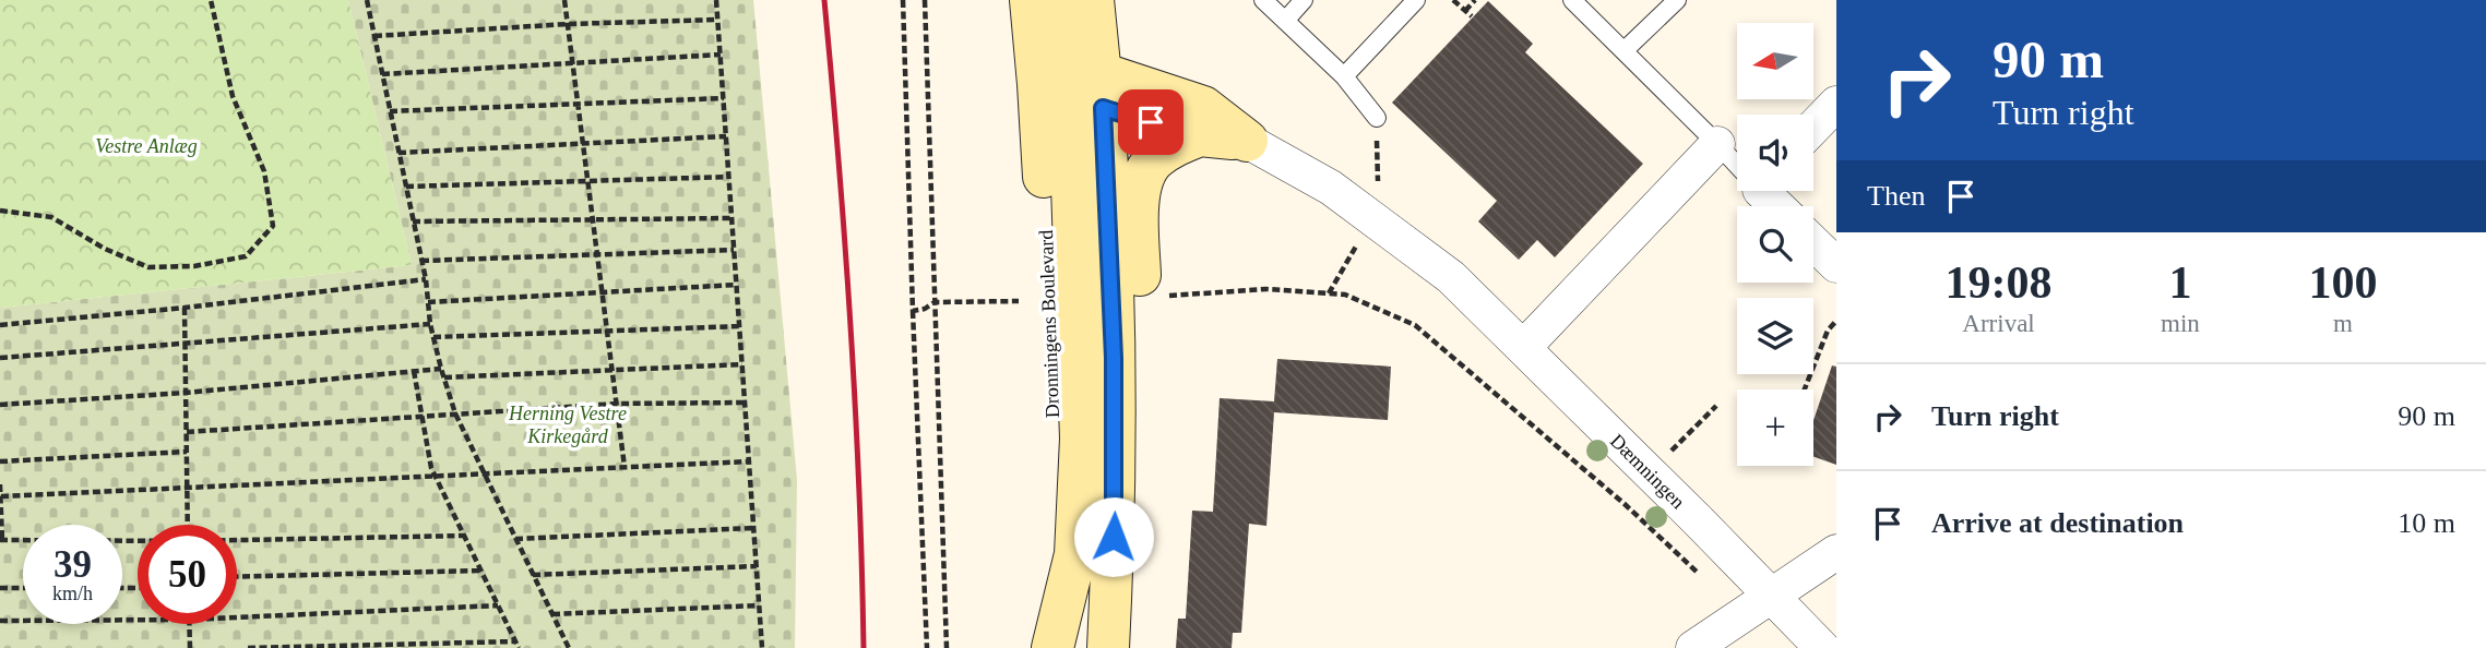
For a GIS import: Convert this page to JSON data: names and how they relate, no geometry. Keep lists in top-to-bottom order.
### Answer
{
  "streets": {
    "main road": ["Dronningens Boulevard"],
    "street": ["Dæmningen"]
  },
  "parks": ["Vestre Anlæg", "Herning Vestre Kirkegård"],
  "north": "left",
  "page": {
    "turn": ["90 m", "Turn right"],
    "map_buttons": "+",
    "then": "Then",
    "eta": [
      "19:08",
      "Arrival",
      "1",
      "min",
      "100",
      "m"
    ],
    "list": [
      {
        "name": "Turn right",
        "value": "90 m"
      },
      {
        "name": "Arrive at destination",
        "value": "10 m"
      }
    ],
    "speed": "39 km/h",
    "limit": "50"
  }
}
